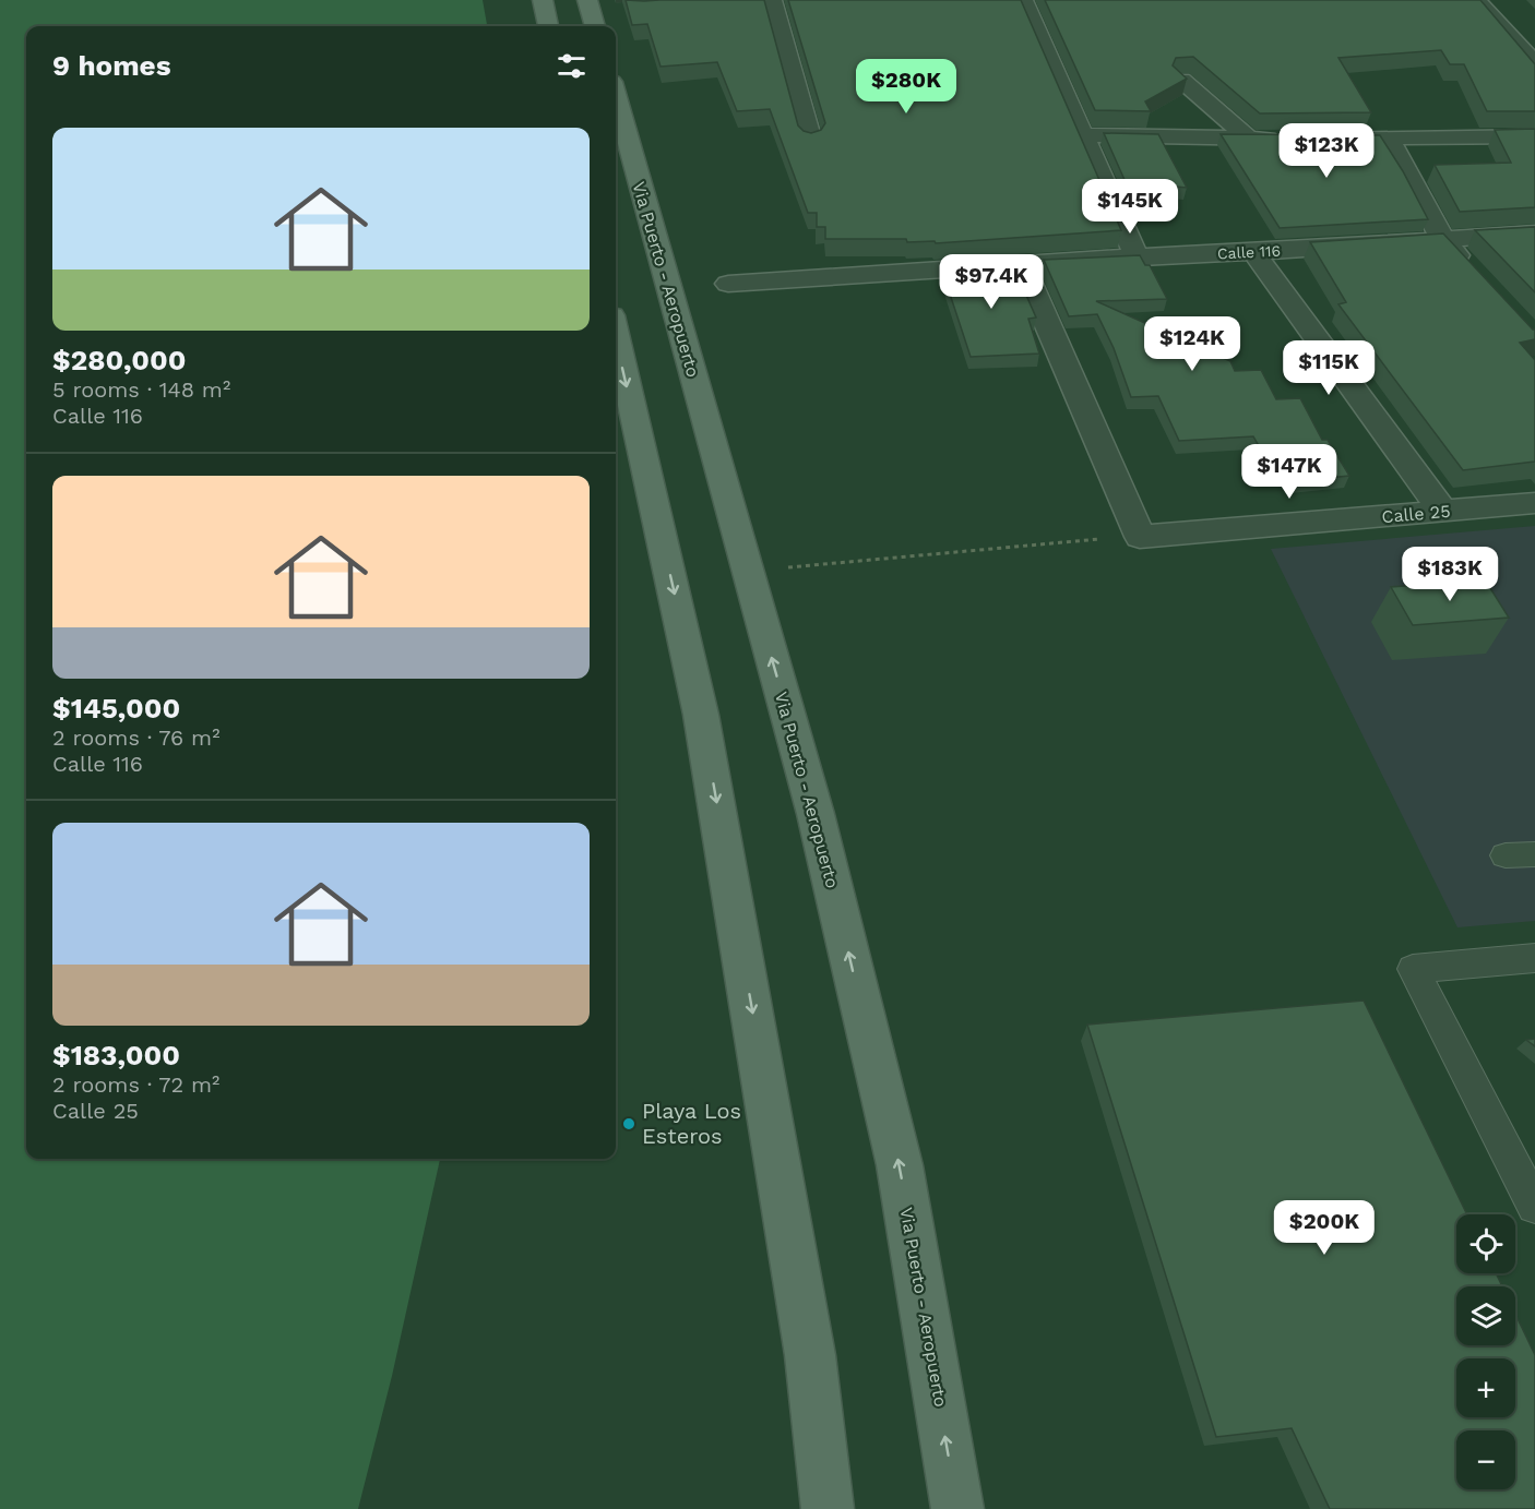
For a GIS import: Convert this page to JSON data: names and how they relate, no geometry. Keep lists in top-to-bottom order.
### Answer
{
  "streets": {
    "main road": ["Via Puerto - Aeropuerto"],
    "street": ["Calle 116", "Calle 25"]
  },
  "places": ["Playa Los Esteros"],
  "page": {
    "heading": "9 homes",
    "price": [
      "$280K",
      "$123K",
      "$145K",
      "$97.4K",
      "$124K",
      "$115K",
      "$147K",
      "$183K",
      "$200K"
    ],
    "list": [
      {
        "name": "$280,000",
        "note": "5 rooms · 148 m² · Calle 116"
      },
      {
        "name": "$145,000",
        "note": "2 rooms · 76 m² · Calle 116"
      },
      {
        "name": "$183,000",
        "note": "2 rooms · 72 m² · Calle 25"
      }
    ],
    "map_buttons": ["+", "−"]
  }
}
